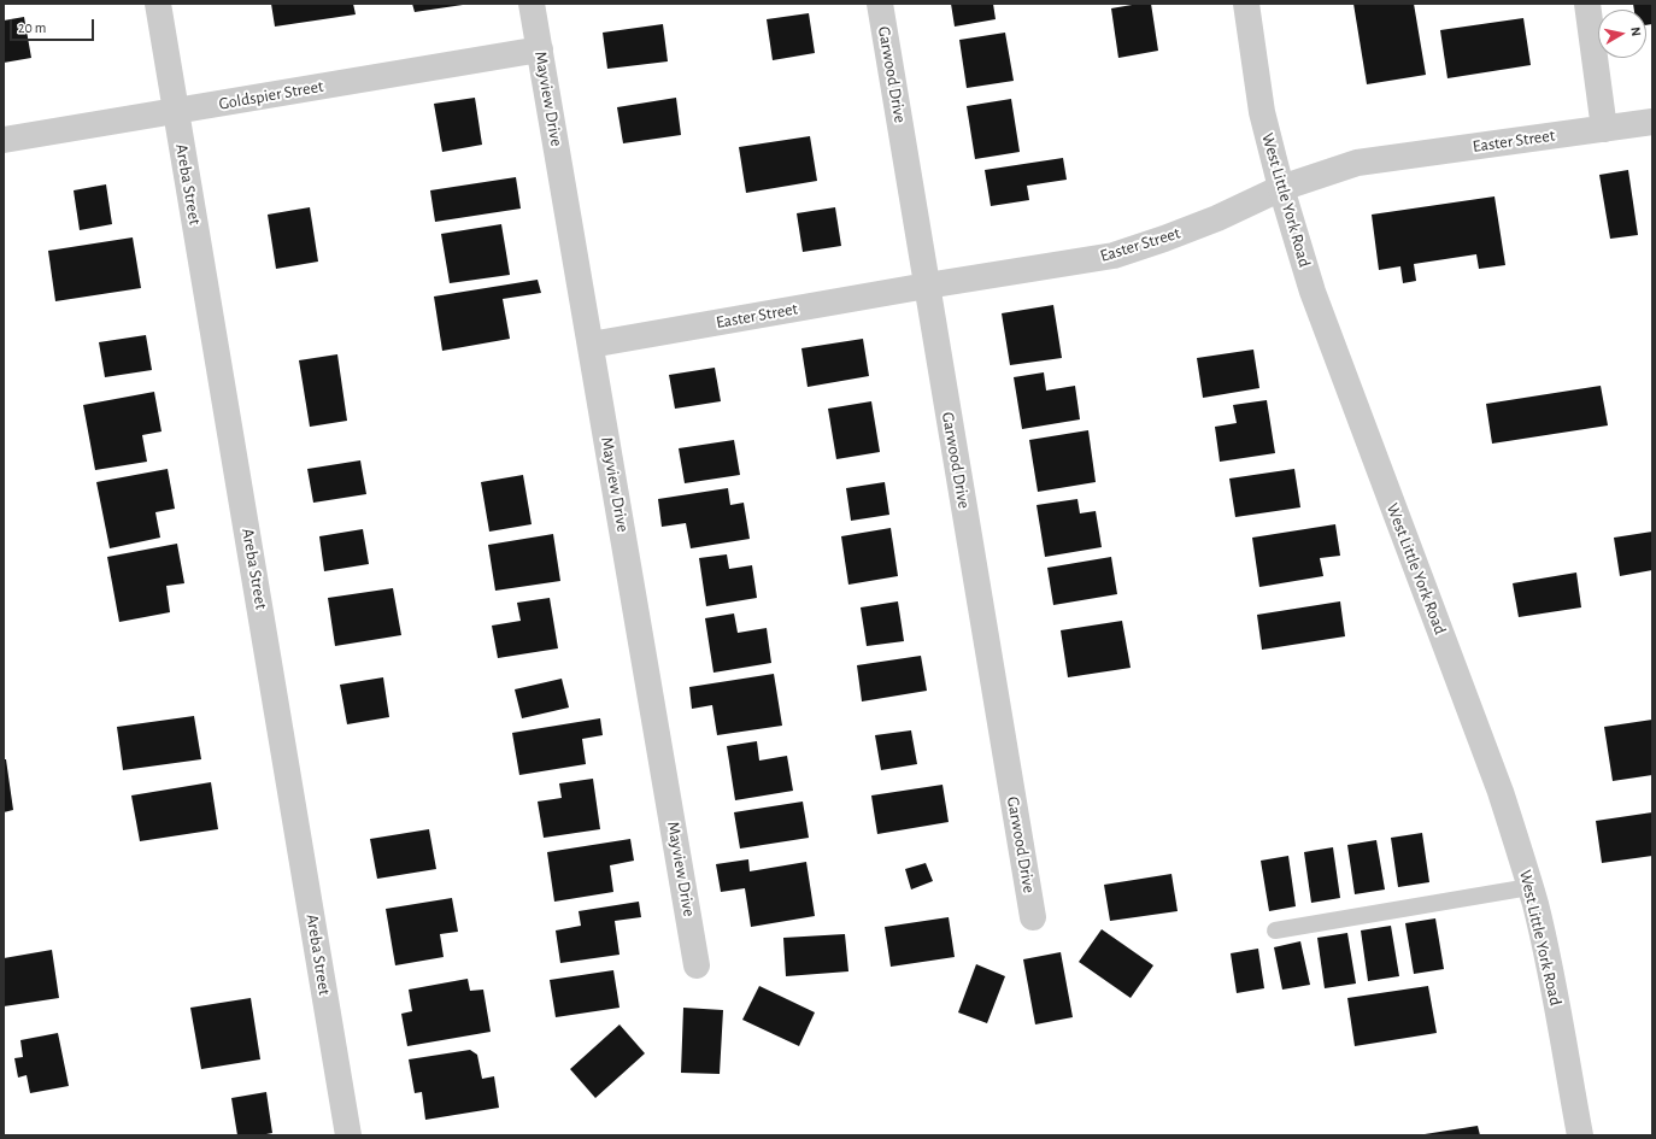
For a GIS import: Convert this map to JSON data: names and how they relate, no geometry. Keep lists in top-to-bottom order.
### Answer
{
  "streets": {
    "street": [
      "Garwood Drive",
      "Goldspier Street",
      "Mayview Drive",
      "Easter Street",
      "Areba Street",
      "West Little York Road"
    ]
  },
  "crossings": [
    ["Garwood Drive", "Easter Street"],
    ["Goldspier Street", "Mayview Drive"],
    ["Goldspier Street", "Areba Street"],
    ["Mayview Drive", "Easter Street"],
    ["Easter Street", "West Little York Road"]
  ],
  "scale_bar": "20 m",
  "north": "right"
}
